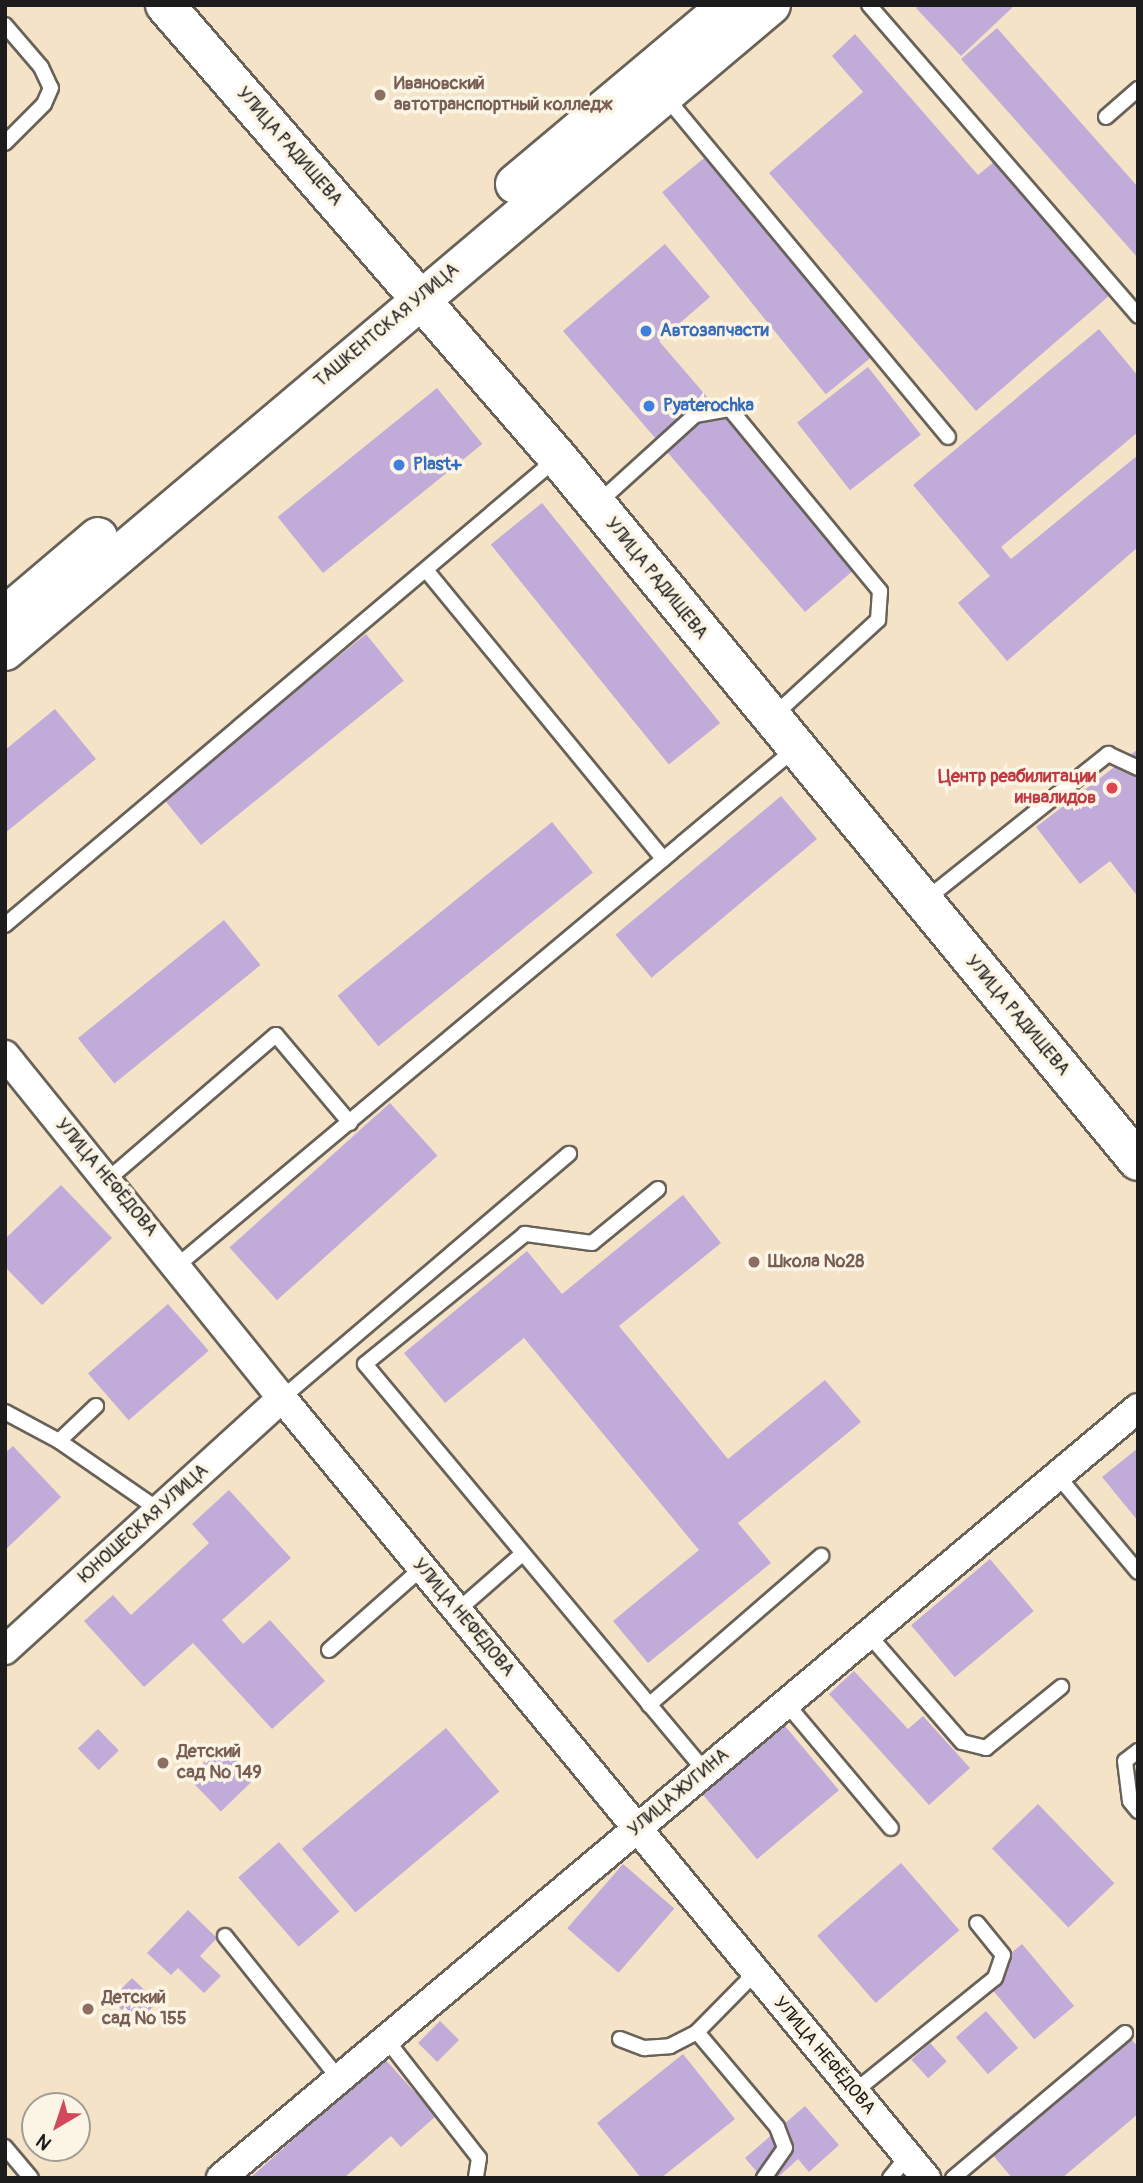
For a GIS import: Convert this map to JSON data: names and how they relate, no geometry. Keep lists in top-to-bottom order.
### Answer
{
  "streets": {
    "main road": ["УЛИЦА РАДИЩЕВА", "ТАШКЕНТСКАЯ УЛИЦА"],
    "street": ["УЛИЦА НЕФЁДОВА", "ЮНОШЕСКАЯ УЛИЦА", "УЛИЦА ЖУГИНА"]
  },
  "crossings": [
    ["УЛИЦА РАДИЩЕВА", "ТАШКЕНТСКАЯ УЛИЦА"],
    ["УЛИЦА НЕФЁДОВА", "ЮНОШЕСКАЯ УЛИЦА"],
    ["УЛИЦА НЕФЁДОВА", "УЛИЦА ЖУГИНА"]
  ],
  "places": [
    "Ивановский автотранспортный колледж",
    "Автозапчасти",
    "Pyaterochka",
    "Plast+",
    "Центр реабилитации инвалидов",
    "Школа №28",
    "Детский сад № 149",
    "Детский сад № 155"
  ],
  "north": "bottom left"
}
